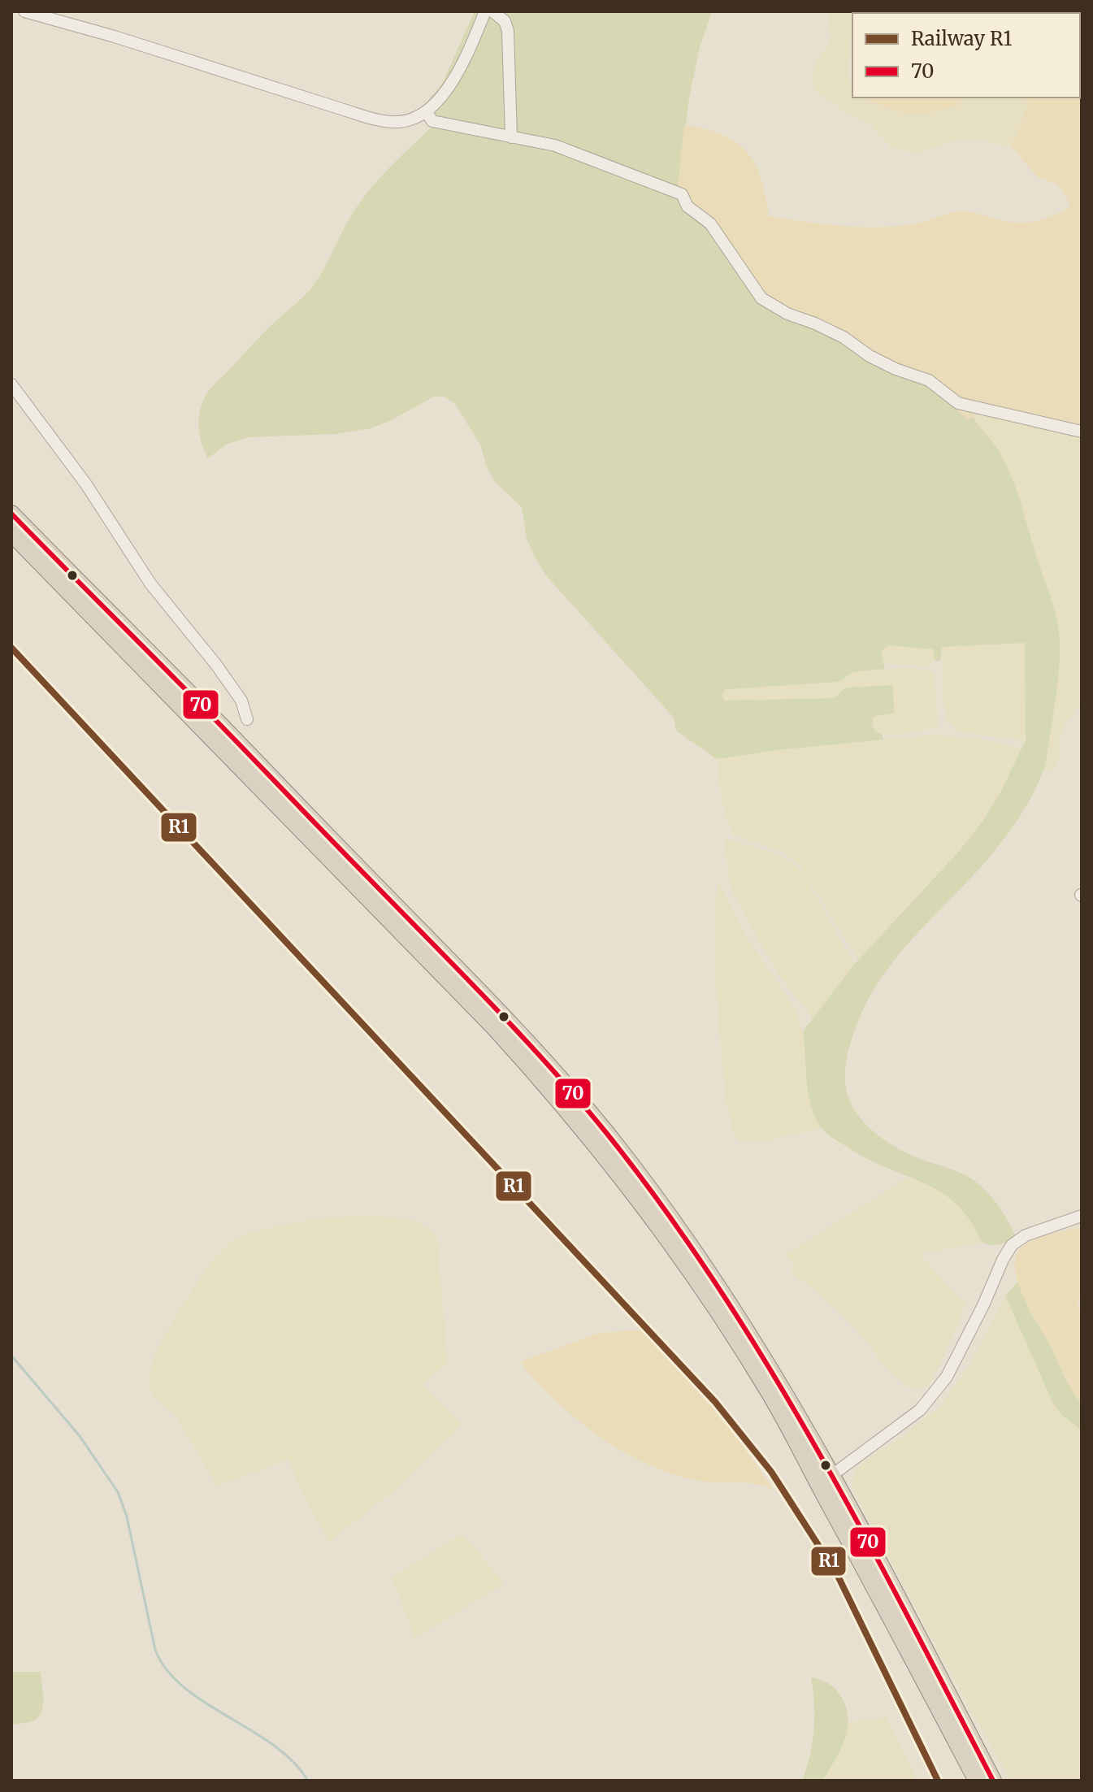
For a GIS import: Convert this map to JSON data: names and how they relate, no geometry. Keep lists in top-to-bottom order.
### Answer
{
  "lines": ["transit line 70", "rail line R1"],
  "legend": ["Railway R1", "70"]
}
